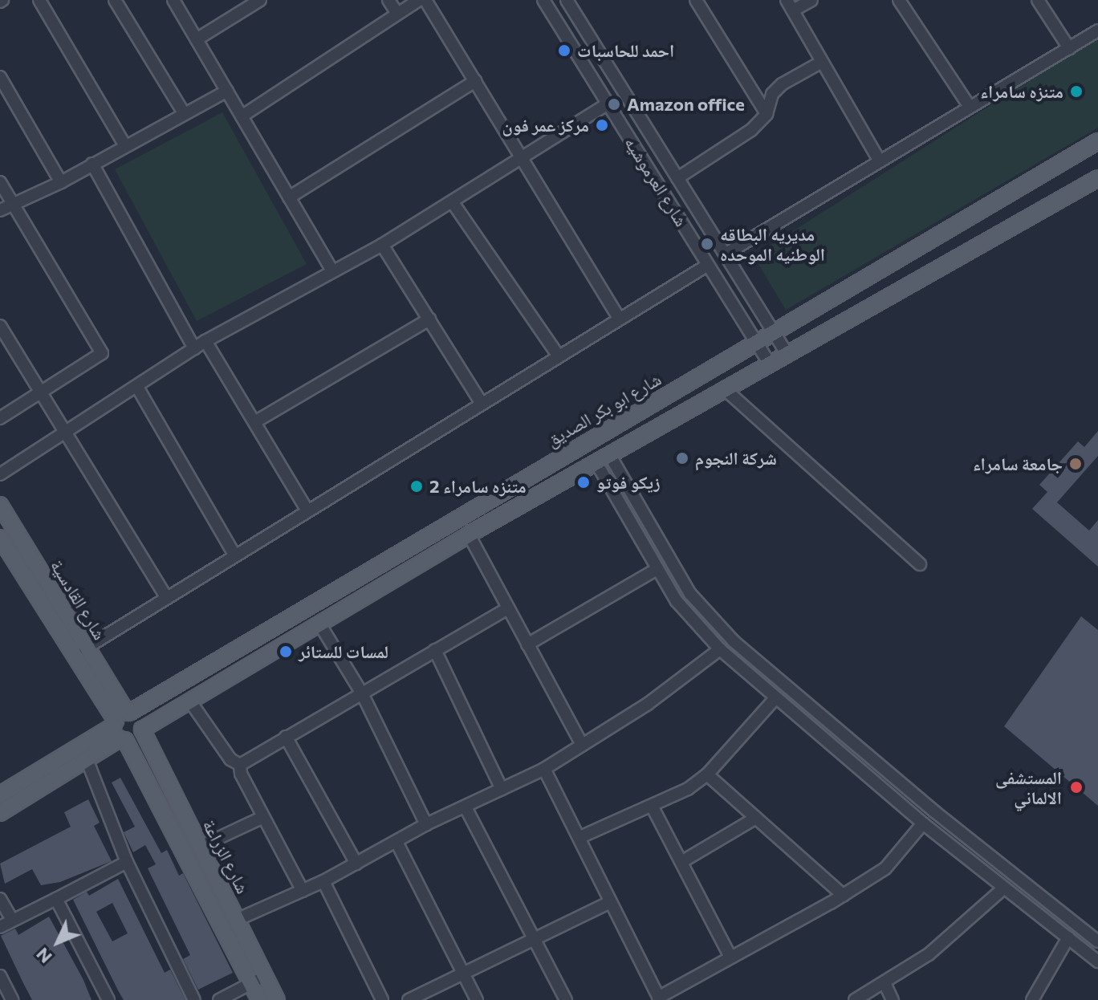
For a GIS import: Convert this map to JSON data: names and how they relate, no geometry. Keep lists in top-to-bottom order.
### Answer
{
  "streets": {
    "main road": ["شارع ابو بكر الصديق", "شارع القادسية", "شارع الزراعة"],
    "street": ["شارع العرموشيه"]
  },
  "crossings": [
    ["شارع العرموشيه", "شارع ابو بكر الصديق"],
    ["شارع ابو بكر الصديق", "شارع القادسية"],
    ["شارع ابو بكر الصديق", "شارع الزراعة"],
    ["شارع القادسية", "شارع الزراعة"]
  ],
  "places": [
    "احمد للحاسبات",
    "متنزه سامراء",
    "Amazon office",
    "مركز عمر فون",
    "مديريه البطاقه الوطنيه الموحده",
    "شركة النجوم",
    "جامعة سامراء",
    "زيكو فوتو",
    "متنزه سامراء 2",
    "لمسات للستائر",
    "المستشفى الالماني"
  ],
  "north": "bottom left"
}
